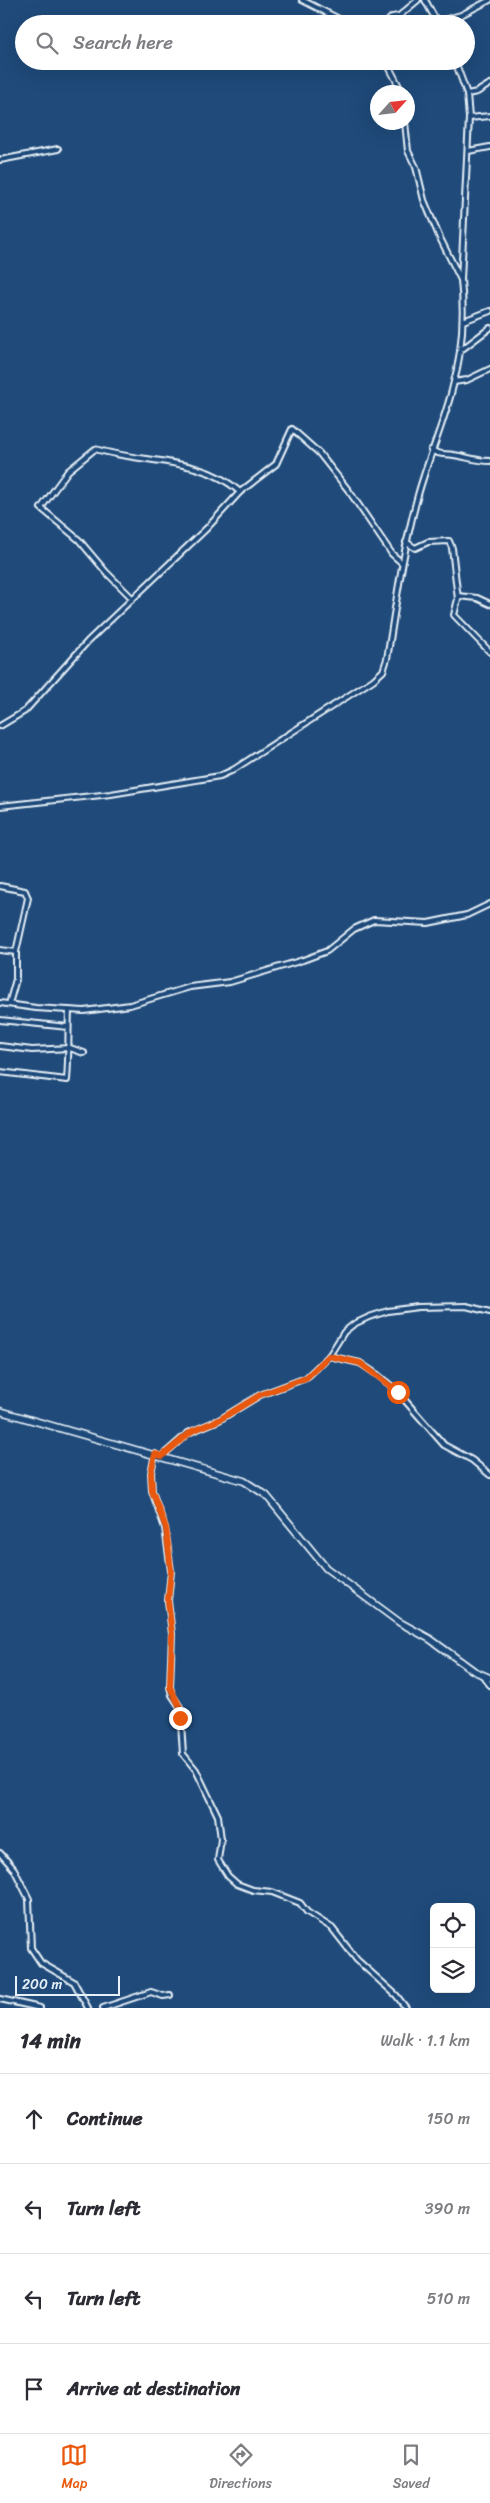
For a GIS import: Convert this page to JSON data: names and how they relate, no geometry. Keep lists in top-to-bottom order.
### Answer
{
  "scale_bar": "200 m",
  "north": "top right",
  "page": {
    "search": "Search here",
    "scale": "200 m",
    "heading": ["14 min", "Walk · 1.1 km"],
    "list": [
      ["Continue", "150 m"],
      ["Turn left", "390 m"],
      ["Turn left", "510 m"],
      "Arrive at destination"
    ],
    "nav": ["Map", "Directions", "Saved"]
  }
}
